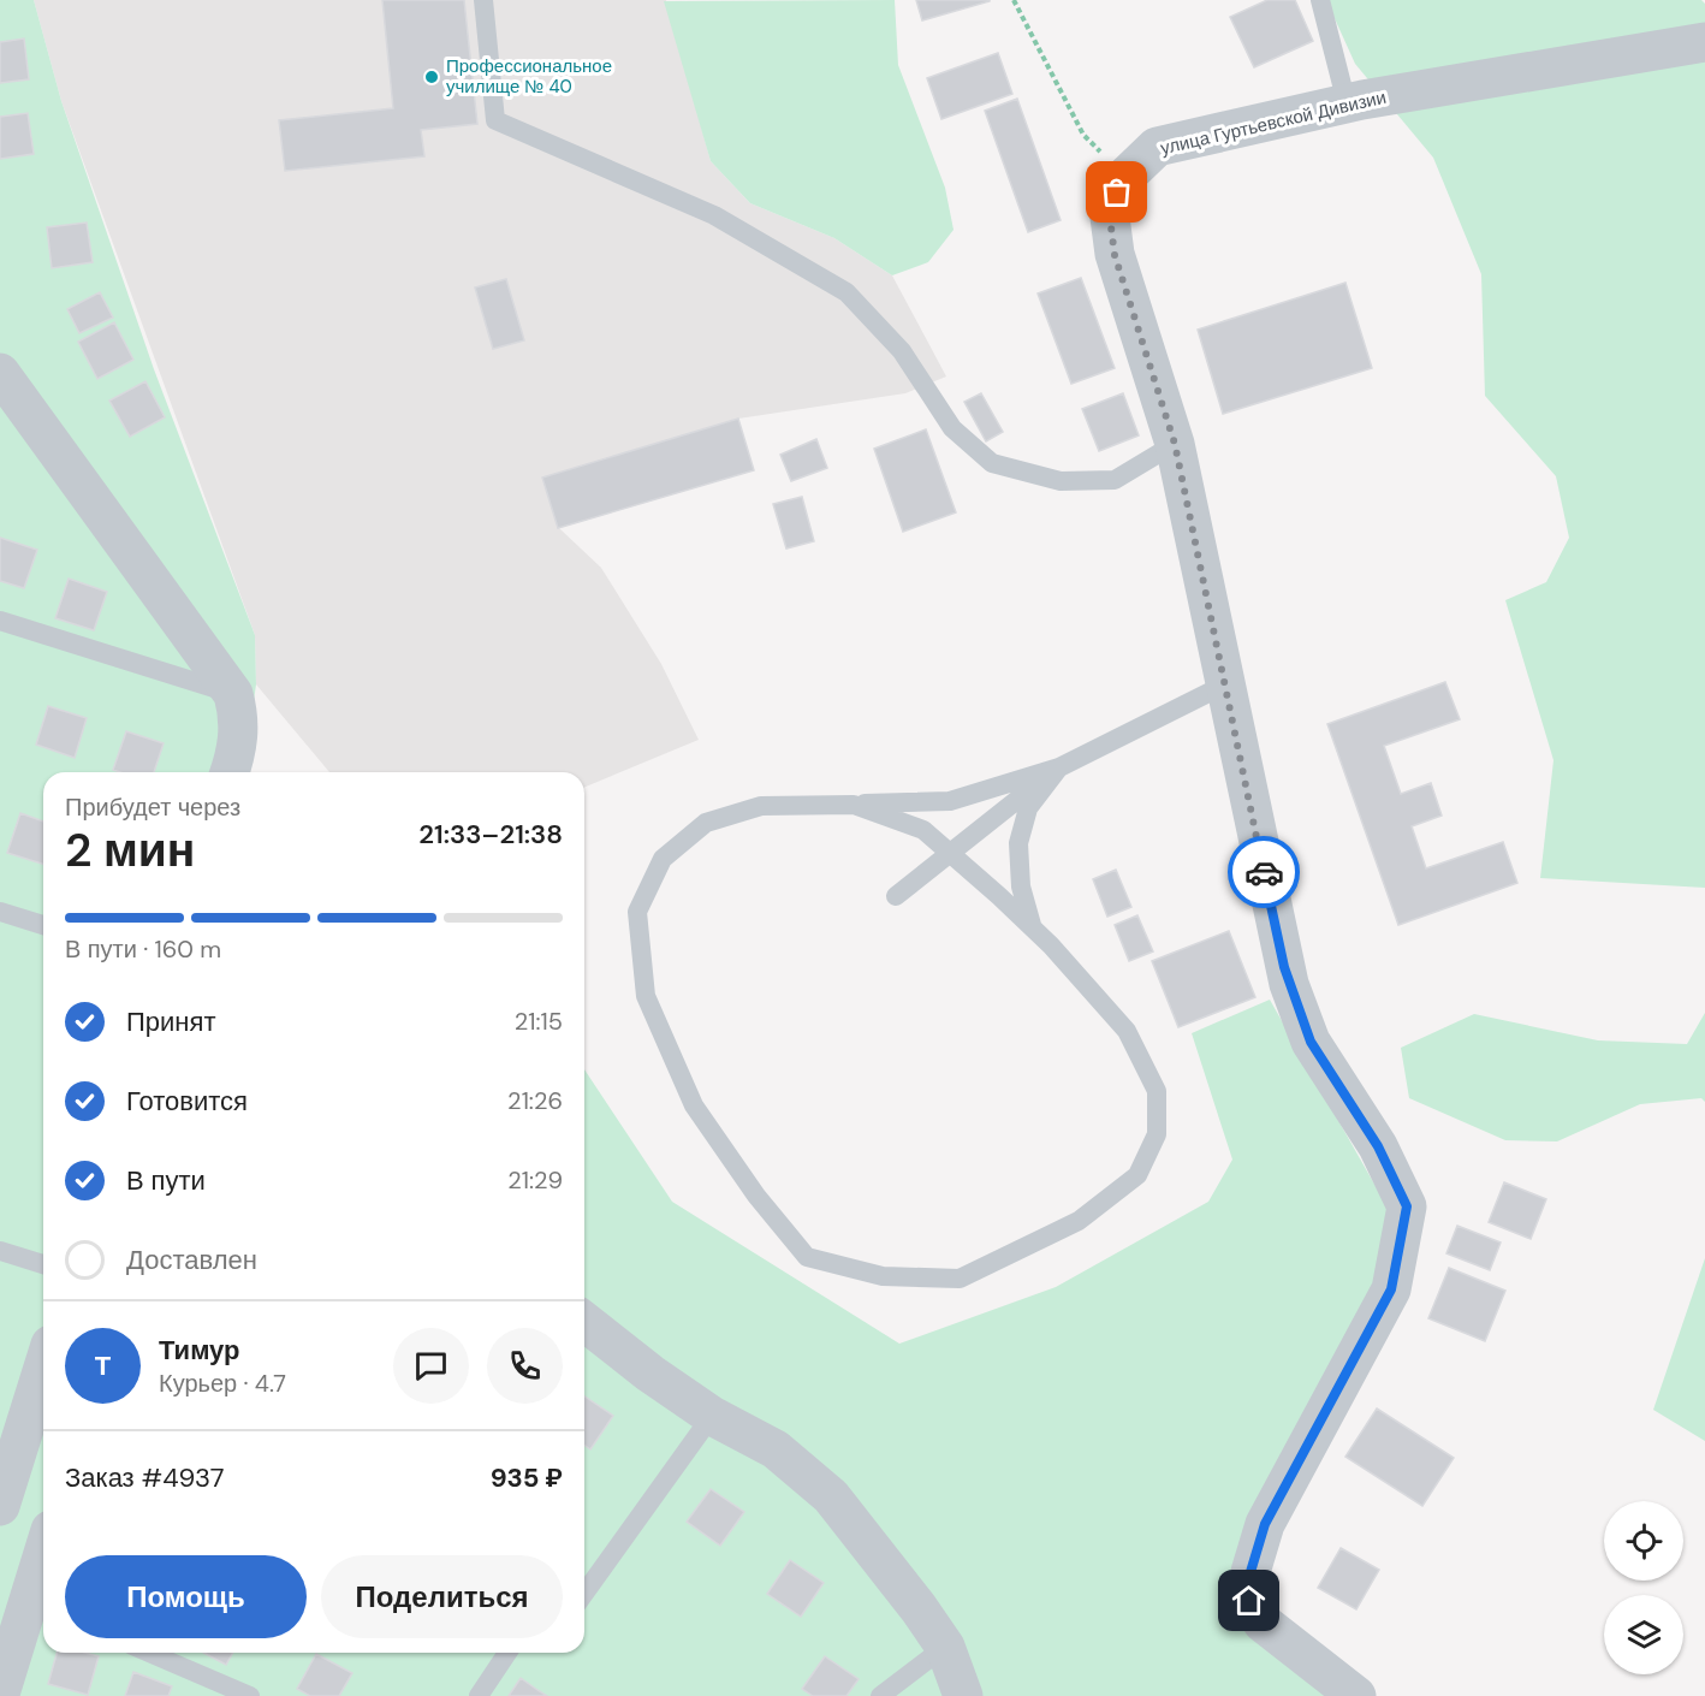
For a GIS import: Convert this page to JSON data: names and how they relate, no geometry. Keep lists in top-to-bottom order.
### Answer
{
  "streets": {
    "street": ["улица Гуртьевской Дивизии"]
  },
  "places": ["Профессиональное училище № 40"],
  "page": {
    "heading": ["2 мин", "Прибудет через", "21:33–21:38"],
    "panel": [
      "Тимур",
      "Курьер · 4.7",
      "Заказ #4937",
      "935 ₽"
    ],
    "bar": "В пути · 160 m",
    "list": [
      ["Принят", "21:15"],
      ["Готовится", "21:26"],
      ["В пути", "21:29"],
      "Доставлен"
    ],
    "round": "Т",
    "buttons": ["Помощь", "Поделиться"]
  }
}
